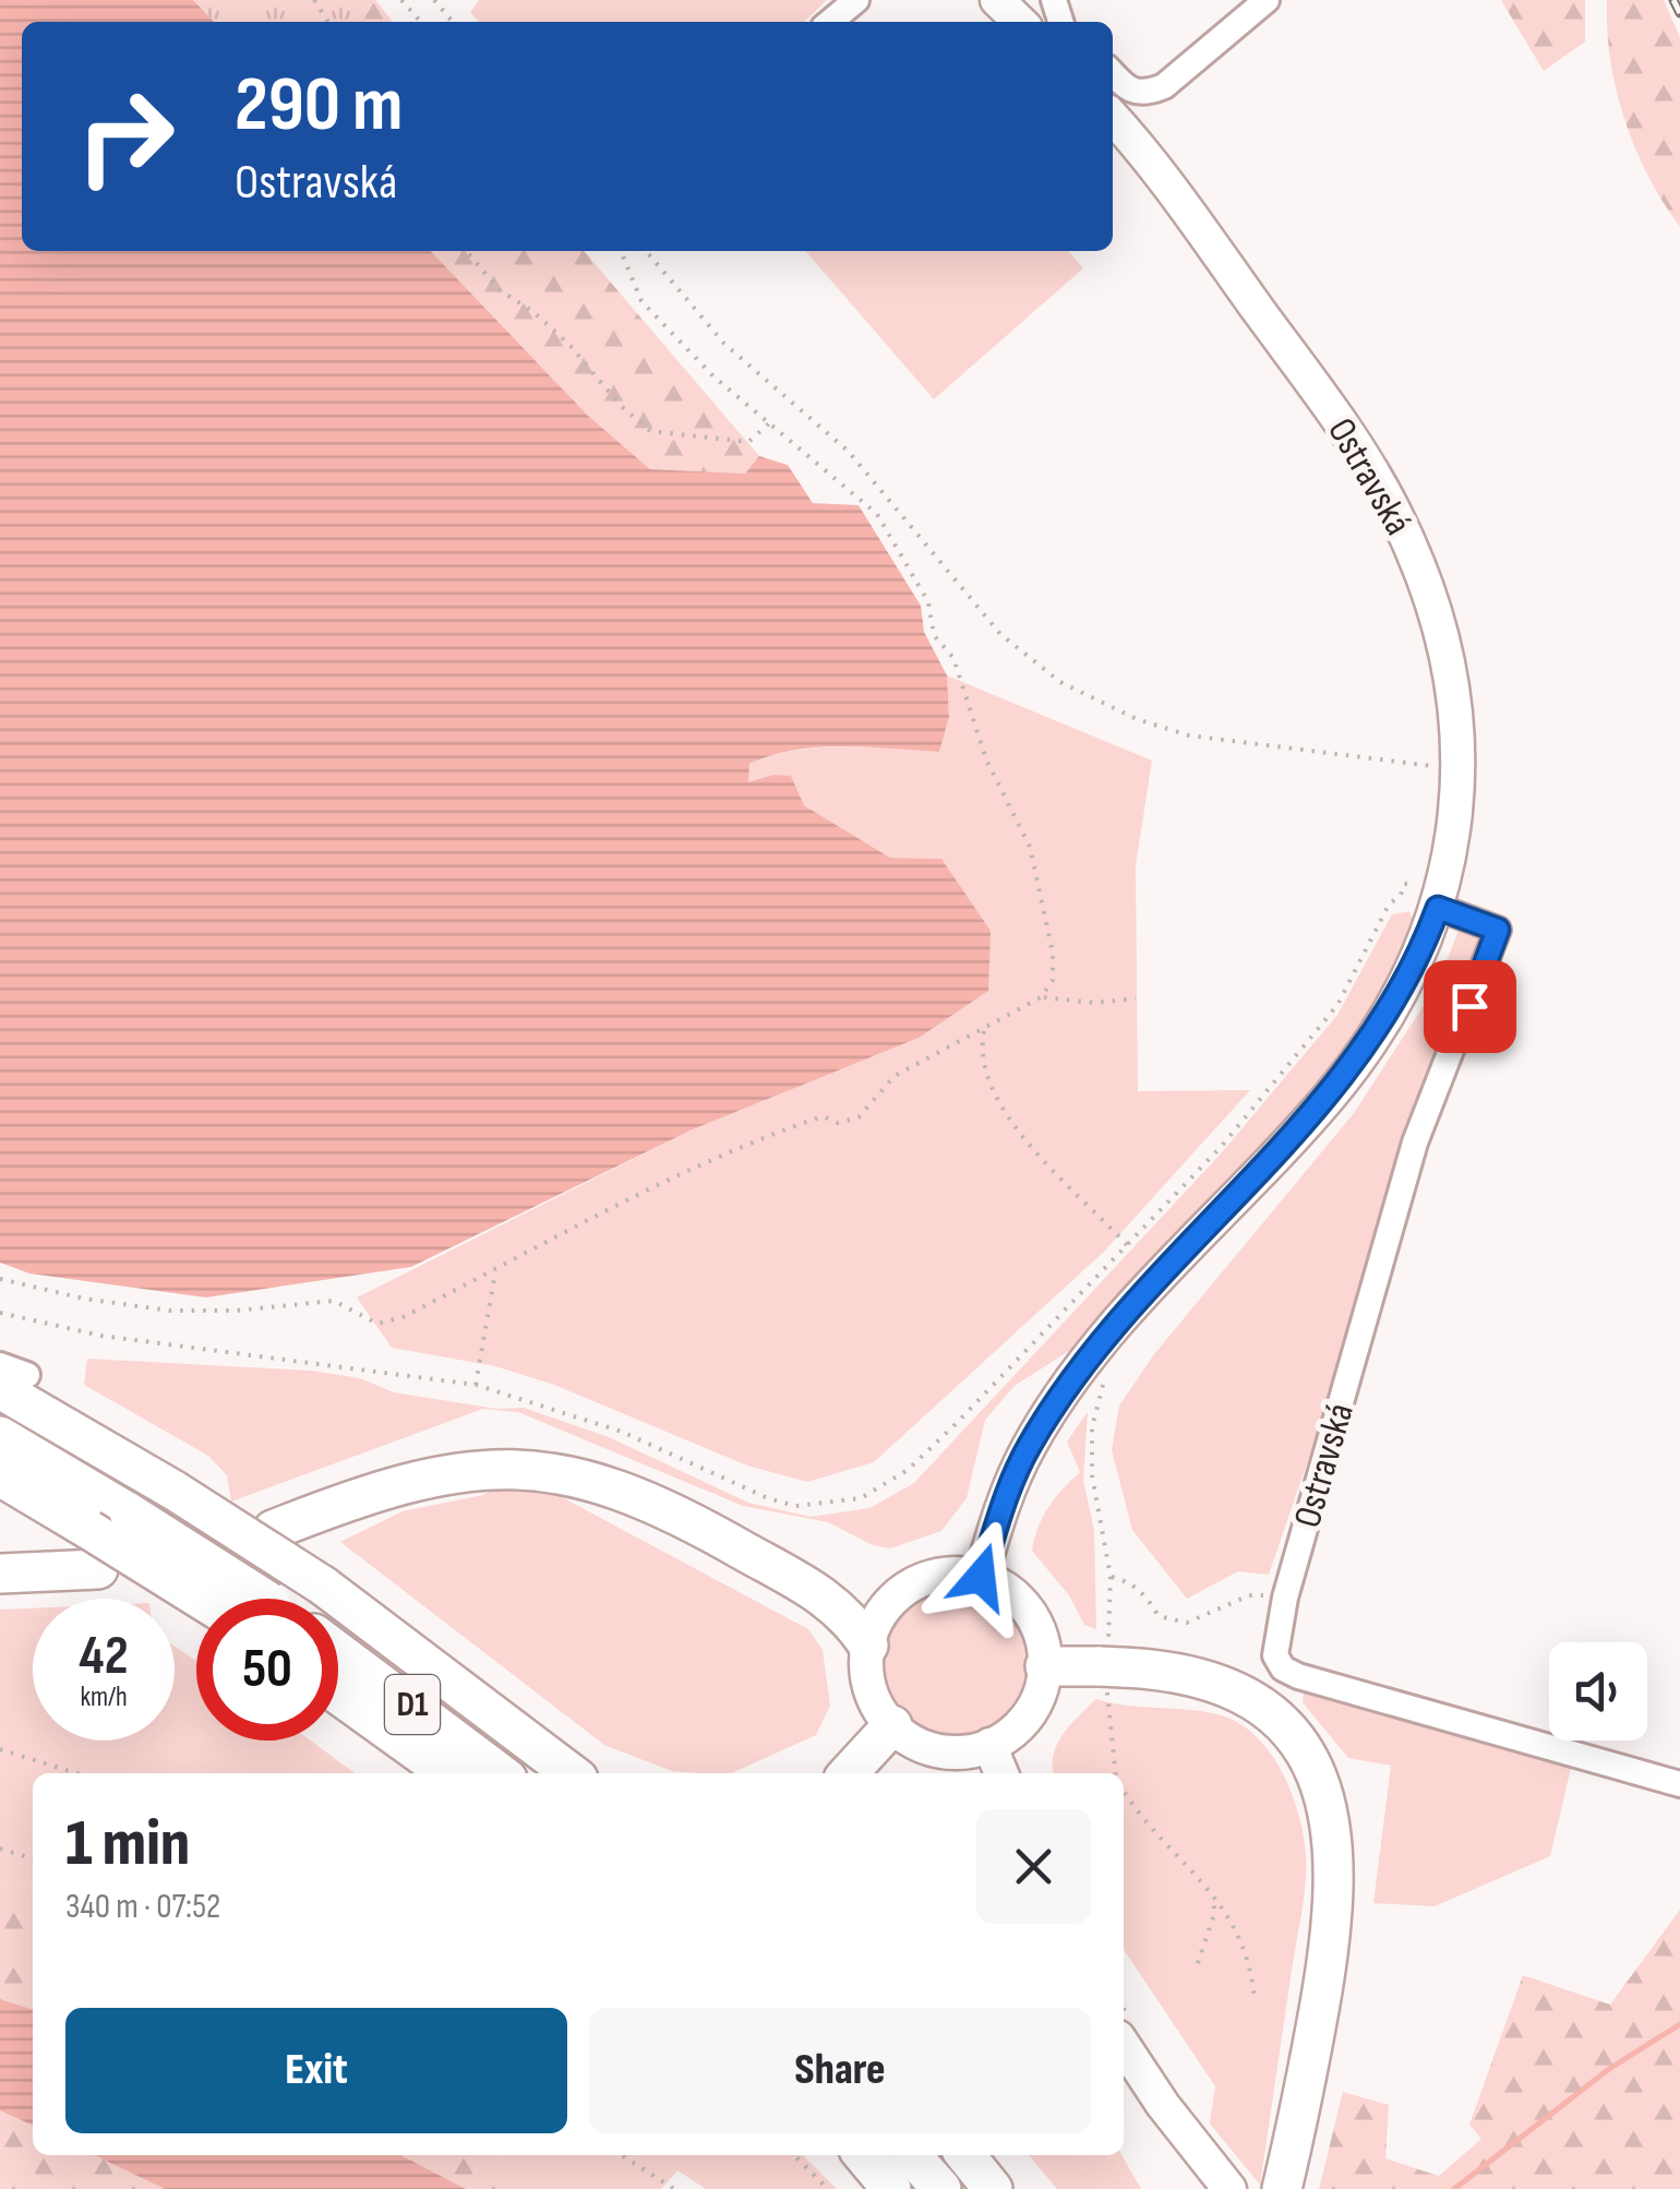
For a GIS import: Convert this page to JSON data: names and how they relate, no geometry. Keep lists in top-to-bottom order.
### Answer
{
  "streets": {
    "highway": ["D1"],
    "main road": ["Ostravská"]
  },
  "page": {
    "turn": ["290 m", "Ostravská"],
    "speed": "42 km/h",
    "limit": "50",
    "heading": ["1 min", "340 m · 07:52"],
    "buttons": ["Exit", "Share"]
  }
}
